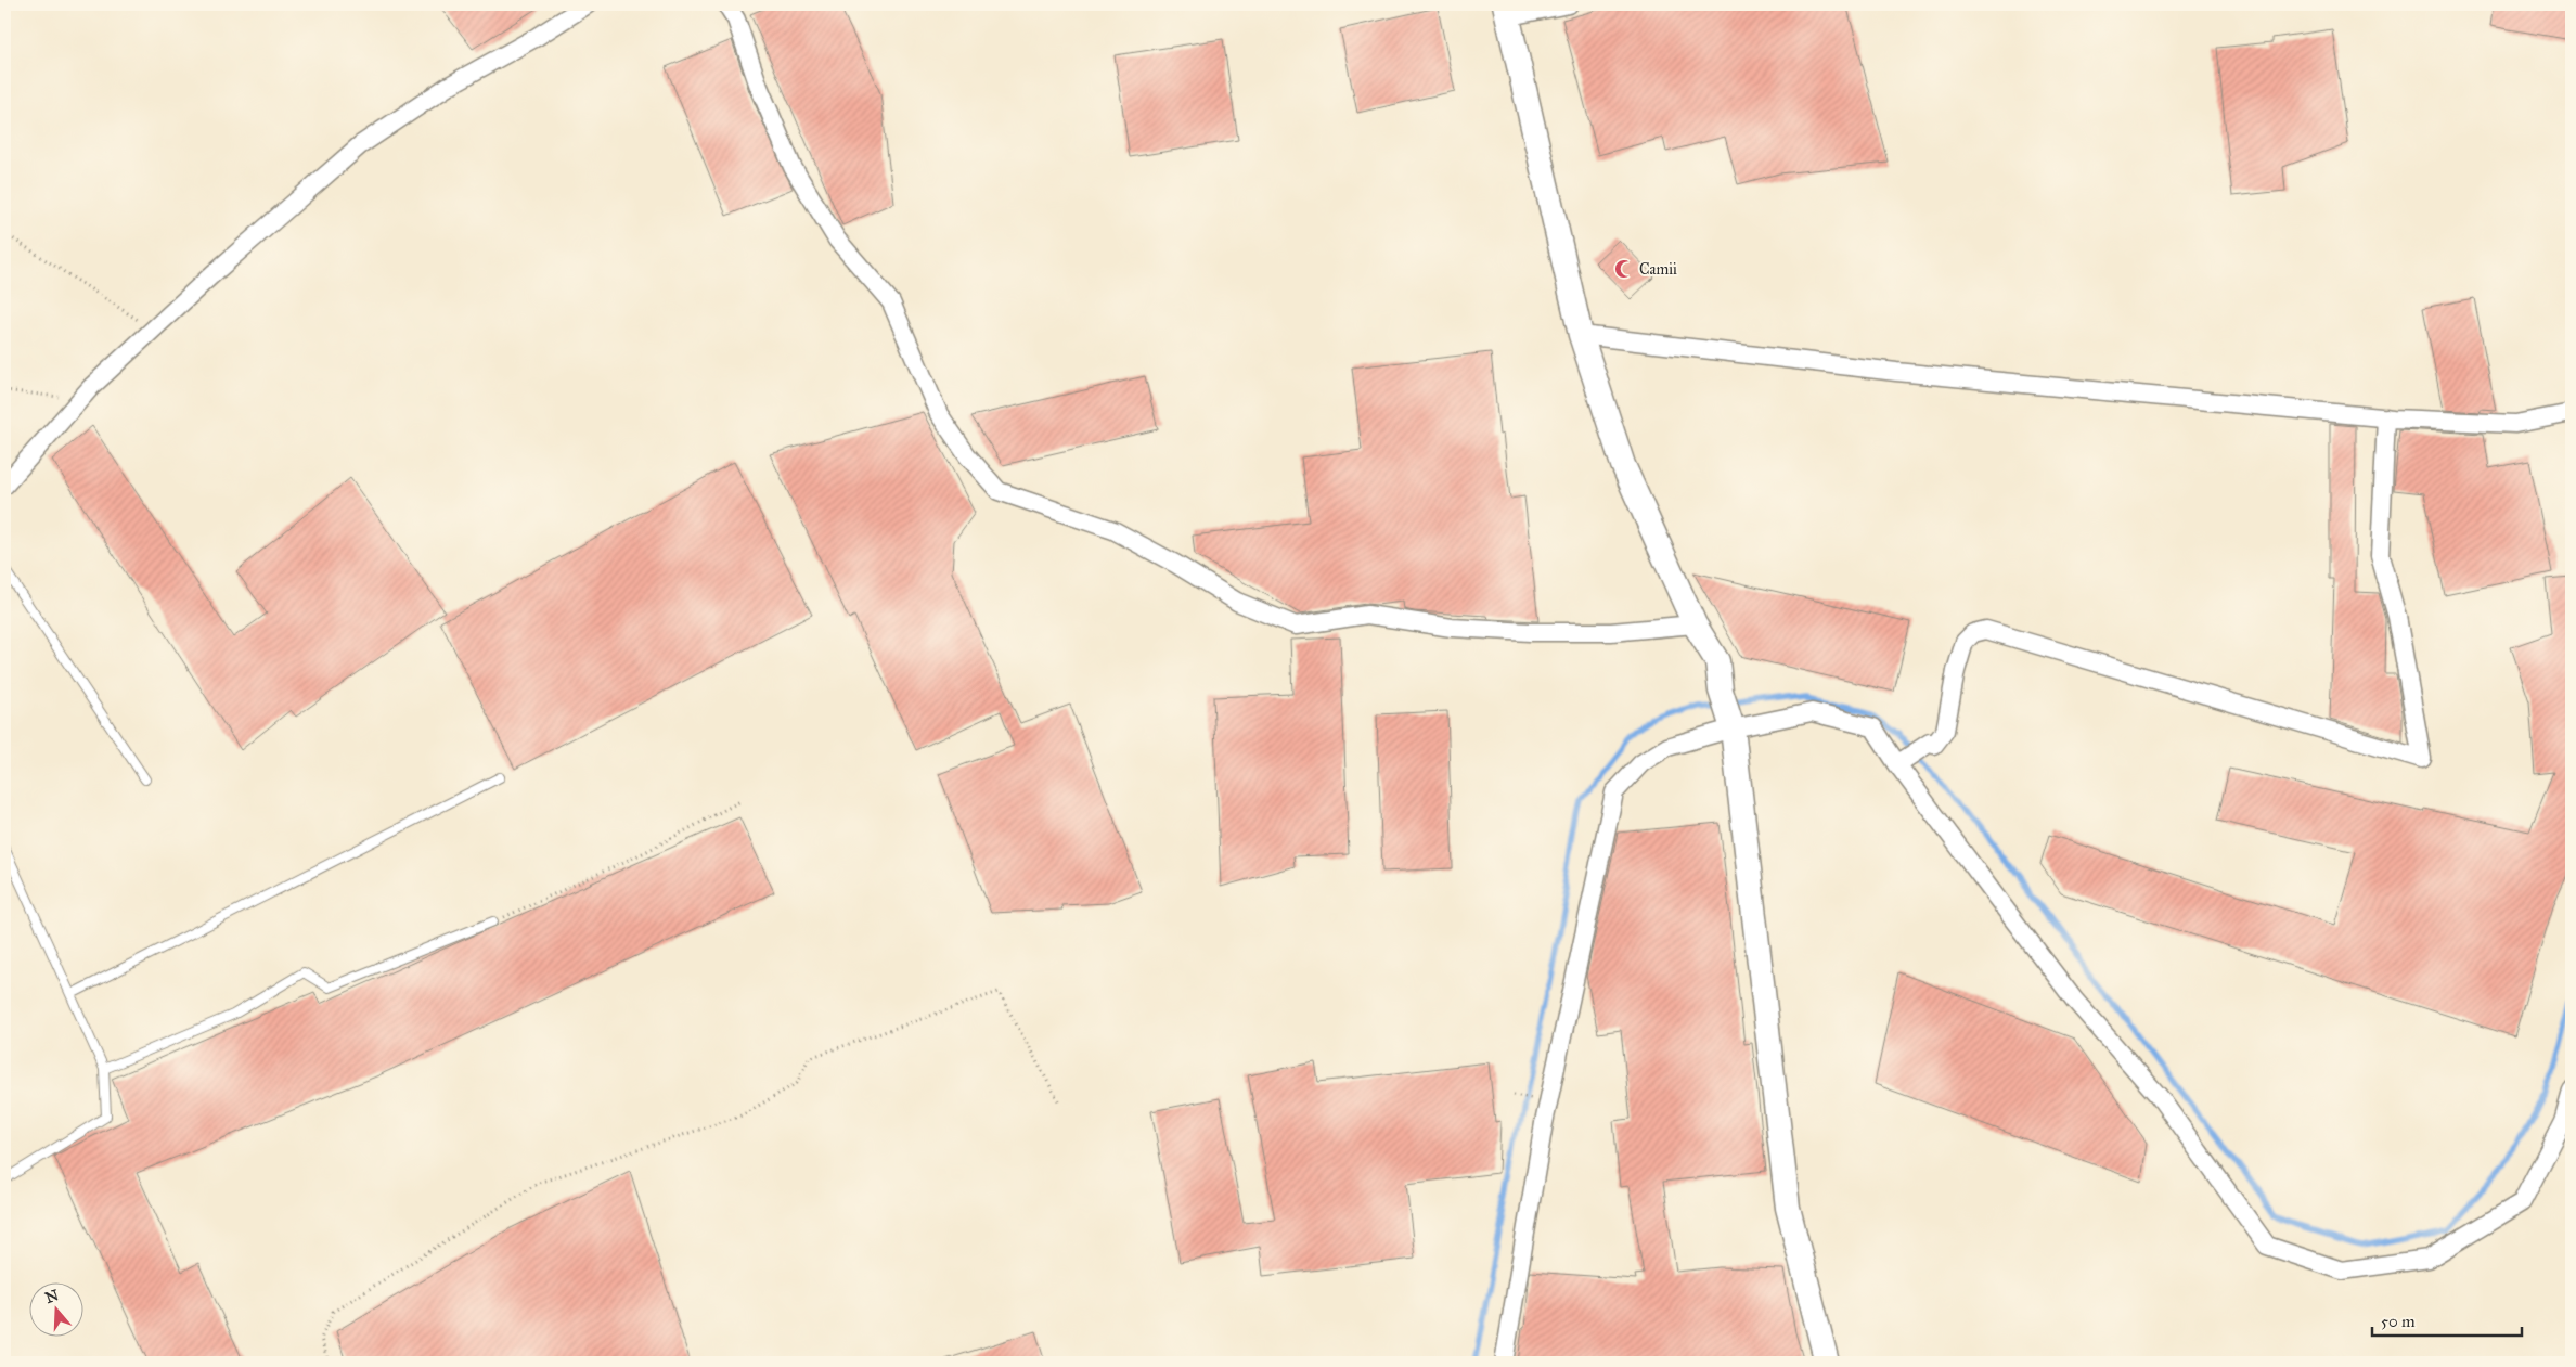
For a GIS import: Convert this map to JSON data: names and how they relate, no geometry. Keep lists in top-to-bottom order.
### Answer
{
  "places": {
    "mosque": ["Camii"]
  },
  "scale_bar": "50 m",
  "north": "top"
}
